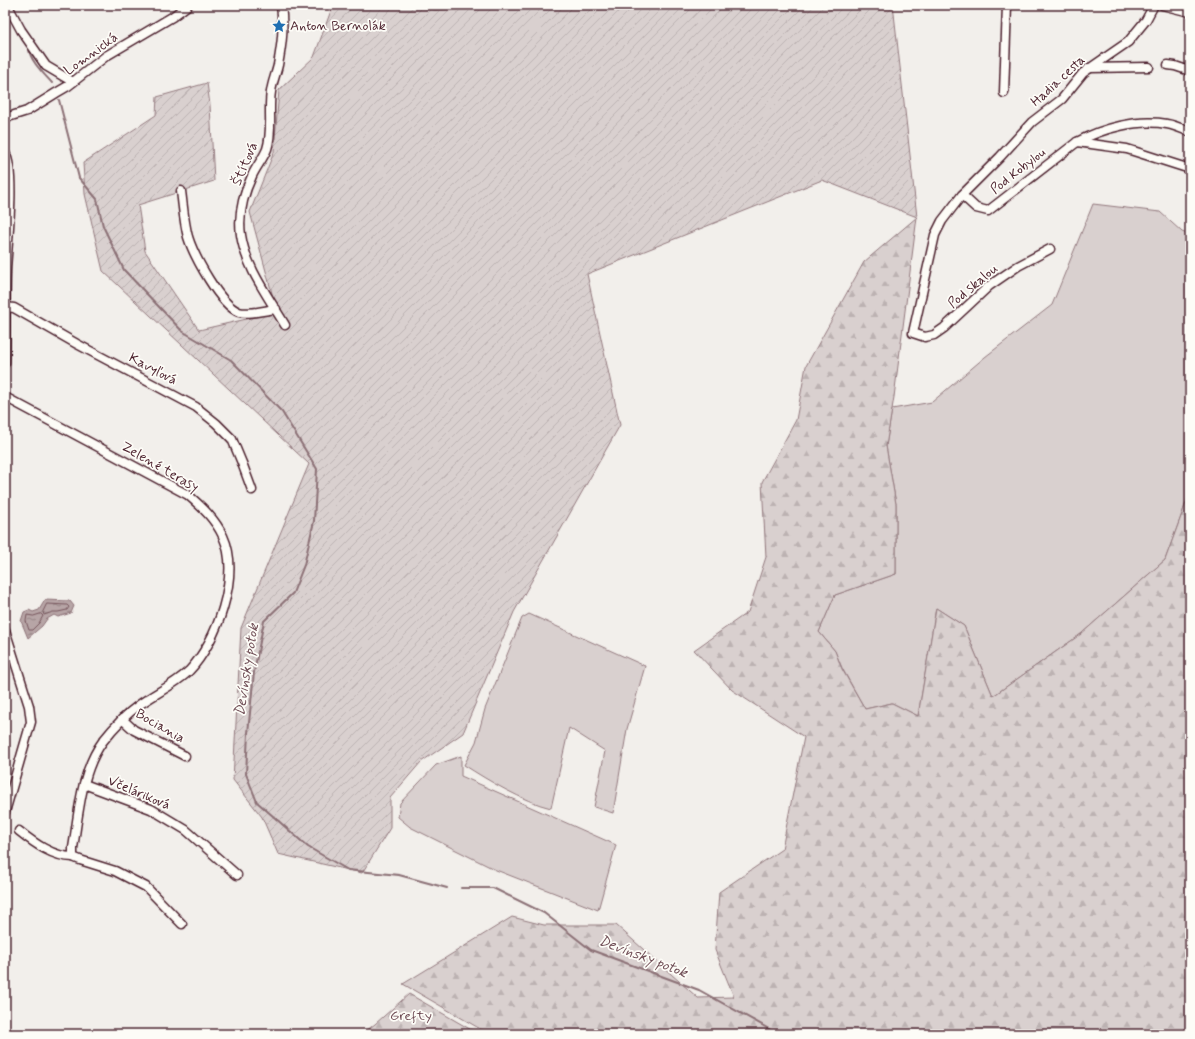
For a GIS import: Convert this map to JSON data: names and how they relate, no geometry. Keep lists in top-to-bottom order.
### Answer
{
  "streets": {
    "street": [
      "Lomnická",
      "Hadia cesta",
      "Štítová",
      "Pod Kobylou",
      "Pod skalou",
      "Kavyľová",
      "Zelené terasy",
      "Bociania",
      "Včeláriková"
    ]
  },
  "crossings": [
    ["Hadia cesta", "Pod Kobylou"],
    ["Hadia cesta", "Pod skalou"],
    ["Pod Kobylou", "Pod skalou"],
    ["Zelené terasy", "Bociania"],
    ["Zelené terasy", "Včeláriková"]
  ],
  "water": ["Devínsky potok"],
  "parks": ["Grefty"],
  "places": {
    "place": ["Anton Bernolák"]
  }
}
